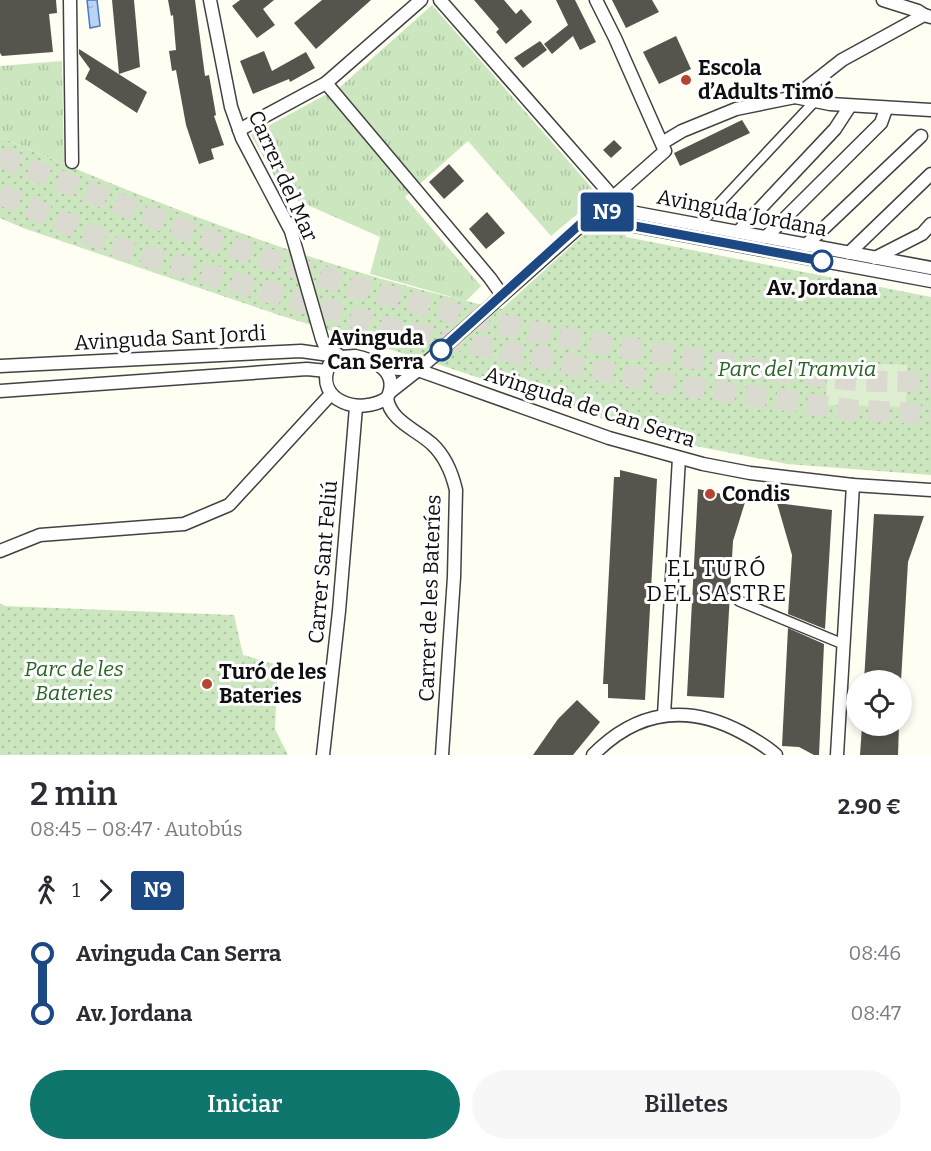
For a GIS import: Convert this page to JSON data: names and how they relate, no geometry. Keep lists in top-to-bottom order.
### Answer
{
  "streets": {
    "street": [
      "Carrer del Mar",
      "Avinguda Jordana",
      "Avinguda Sant Jordi",
      "Avinguda de Can Serra",
      "Carrer Sant Feliú",
      "Carrer de les Bateríes"
    ]
  },
  "crossings": [
    ["Carrer del Mar", "Avinguda Sant Jordi"],
    ["Carrer del Mar", "Avinguda de Can Serra"],
    ["Carrer del Mar", "Carrer Sant Feliú"],
    ["Carrer del Mar", "Carrer de les Bateríes"],
    ["Avinguda Sant Jordi", "Avinguda de Can Serra"],
    ["Avinguda Sant Jordi", "Carrer Sant Feliú"],
    ["Avinguda Sant Jordi", "Carrer de les Bateríes"],
    ["Avinguda de Can Serra", "Carrer Sant Feliú"],
    ["Avinguda de Can Serra", "Carrer de les Bateríes"],
    ["Carrer Sant Feliú", "Carrer de les Bateríes"]
  ],
  "districts": ["EL TURÓ DEL SASTRE"],
  "parks": ["Parc del Tramvia", "Parc de les Bateries"],
  "places": [
    "Escola d’Adults Timó",
    "Av. Jordana",
    "Avinguda Can Serra",
    "Condis",
    "Turó de les Bateries"
  ],
  "lines": ["bus line N9"],
  "page": {
    "on_map": "N9",
    "heading": ["2 min", "08:45 – 08:47 · Autobús", "2.90 €"],
    "legs": ["1", "N9"],
    "list": [
      {
        "name": "Avinguda Can Serra",
        "value": "08:46"
      },
      {
        "name": "Av. Jordana",
        "value": "08:47"
      }
    ],
    "buttons": ["Iniciar", "Billetes"]
  }
}
